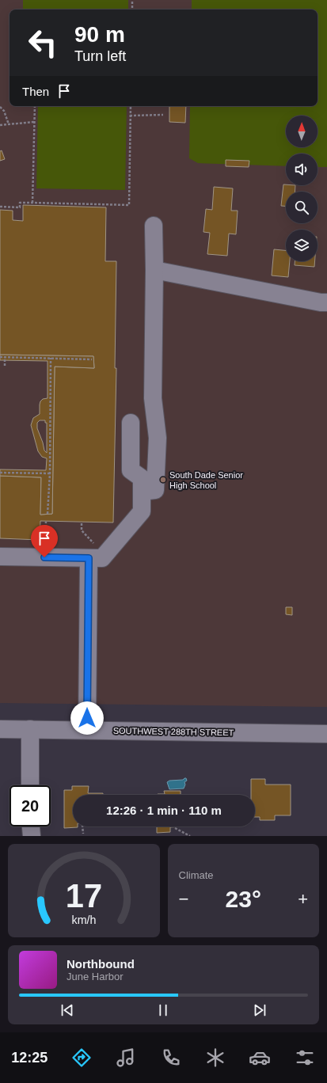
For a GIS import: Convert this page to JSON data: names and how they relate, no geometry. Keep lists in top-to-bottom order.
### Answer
{
  "streets": {
    "street": ["SOUTHWEST 288TH STREET"]
  },
  "places": ["South Dade Senior High School"],
  "north": "top",
  "page": {
    "turn": ["90 m", "Turn left"],
    "then": "Then",
    "limit": "20",
    "trip": "12:26 · 1 min · 110 m",
    "tile": "Climate",
    "heat": ["−", "23°", "+"],
    "song": ["Northbound", "June Harbor"],
    "tabs": "12:25",
    "gauge": ["17", "km/h"]
  }
}
